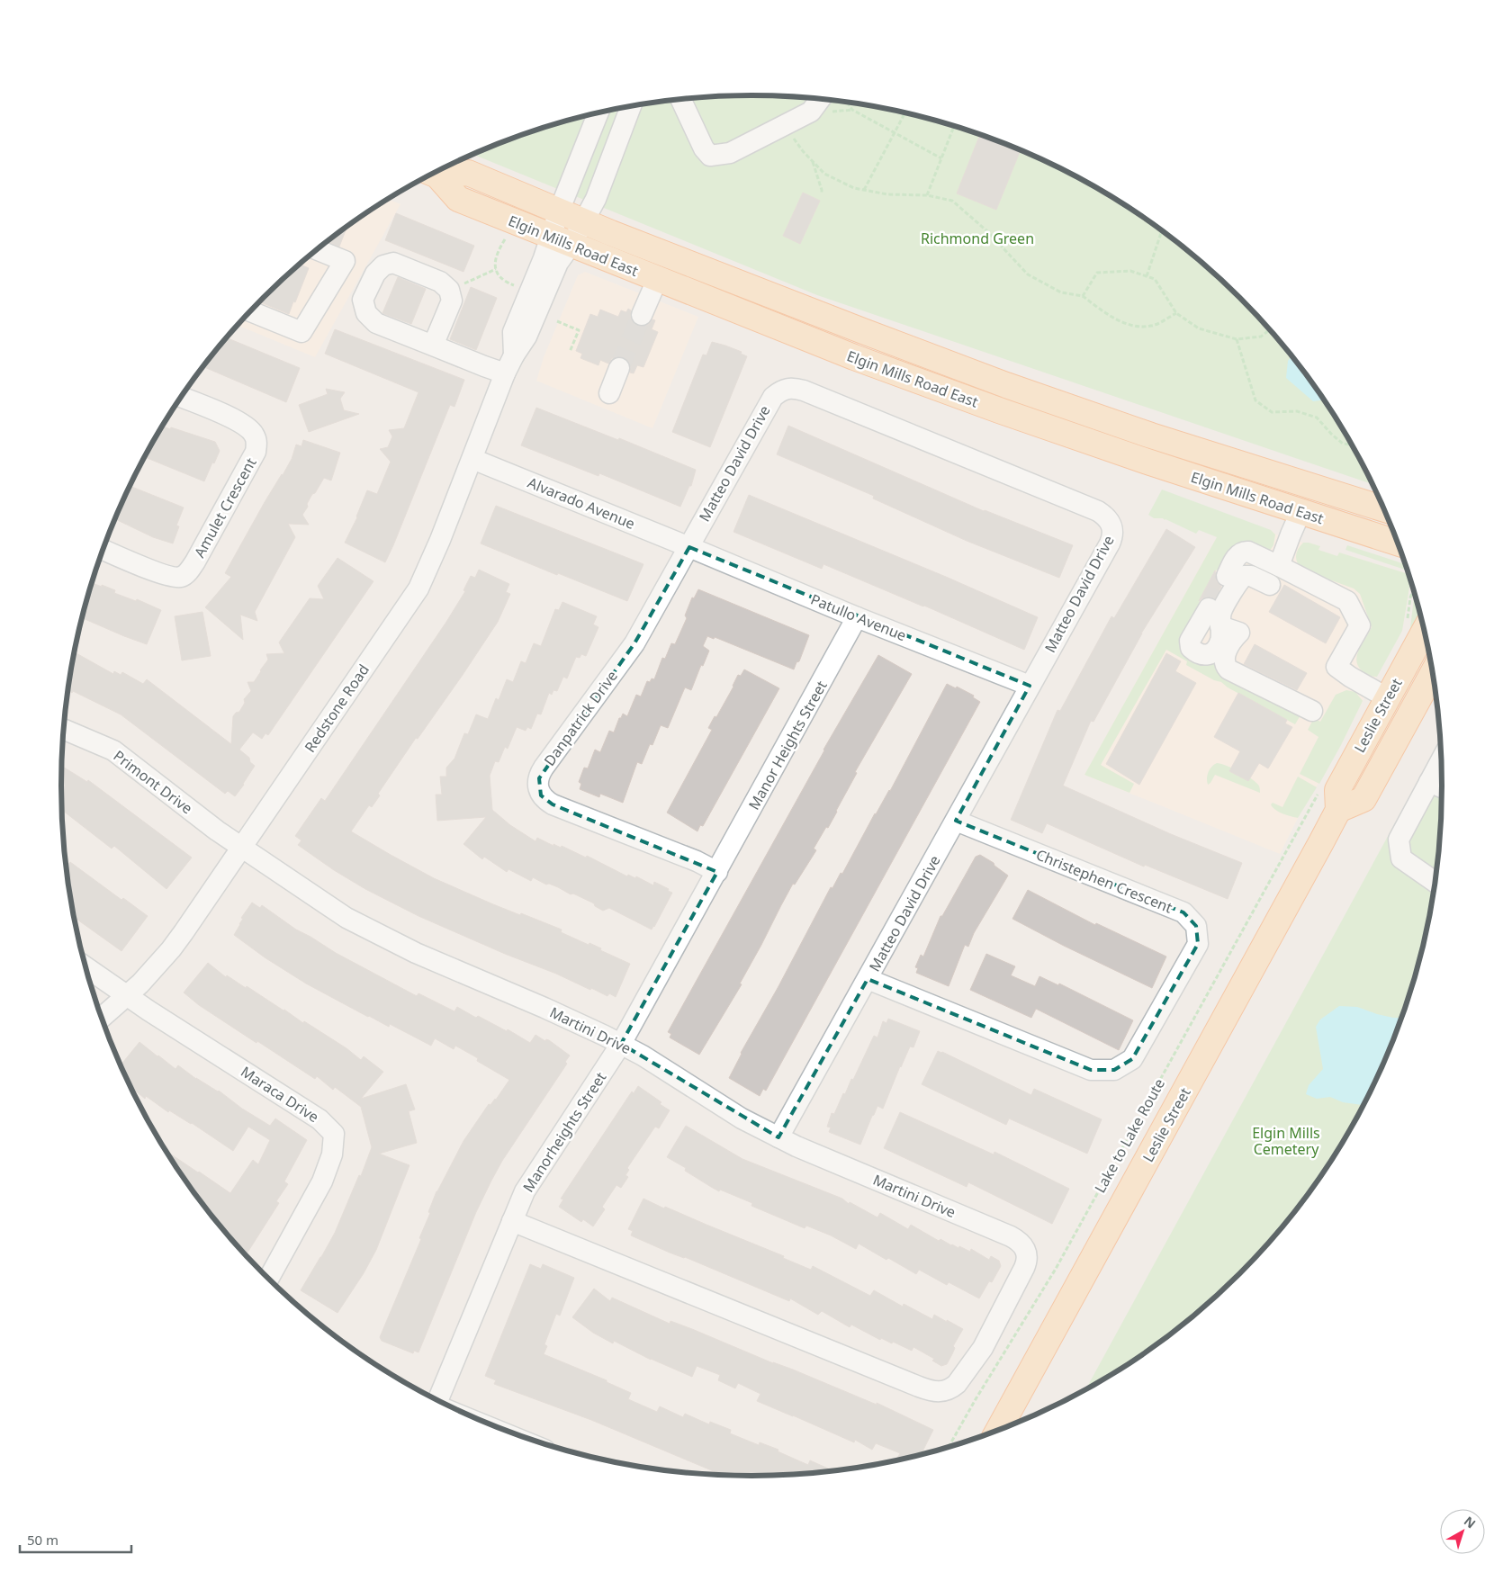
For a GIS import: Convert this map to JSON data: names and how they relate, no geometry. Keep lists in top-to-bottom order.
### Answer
{
  "streets": {
    "main road": ["Elgin Mills Road East", "Leslie Street"],
    "street": [
      "Matteo David Drive",
      "Alvarado Avenue",
      "Amulet Crescent",
      "Patullo Avenue",
      "Redstone Road",
      "Danpatrick Drive",
      "Manor Heights Street",
      "Primont Drive",
      "Christephen Crescent",
      "Martini Drive",
      "Maraca Drive",
      "Manorheights Street"
    ],
    "path": ["Lake to Lake Route"]
  },
  "crossings": [
    ["Elgin Mills Road East", "Redstone Road"],
    ["Matteo David Drive", "Alvarado Avenue"],
    ["Matteo David Drive", "Patullo Avenue"],
    ["Matteo David Drive", "Danpatrick Drive"],
    ["Matteo David Drive", "Christephen Crescent"],
    ["Matteo David Drive", "Martini Drive"],
    ["Alvarado Avenue", "Patullo Avenue"],
    ["Alvarado Avenue", "Redstone Road"],
    ["Alvarado Avenue", "Danpatrick Drive"],
    ["Patullo Avenue", "Danpatrick Drive"],
    ["Patullo Avenue", "Manor Heights Street"],
    ["Redstone Road", "Primont Drive"],
    ["Redstone Road", "Martini Drive"],
    ["Redstone Road", "Maraca Drive"],
    ["Danpatrick Drive", "Manor Heights Street"],
    ["Danpatrick Drive", "Manorheights Street"],
    ["Manor Heights Street", "Manorheights Street"],
    ["Primont Drive", "Martini Drive"],
    ["Martini Drive", "Manorheights Street"]
  ],
  "parks": ["Richmond Green", "Elgin Mills Cemetery"],
  "scale_bar": "50 m",
  "north": "top right"
}
